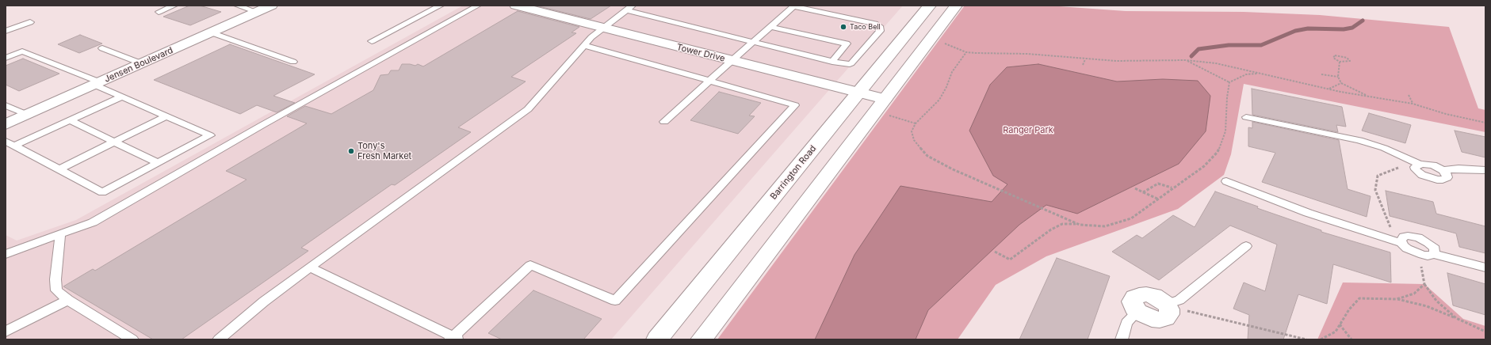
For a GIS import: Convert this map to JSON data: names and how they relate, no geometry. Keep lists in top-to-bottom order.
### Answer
{
  "streets": {
    "main road": ["Tower Drive", "Jensen Boulevard", "Barrington Road"]
  },
  "crossings": [
    ["Tower Drive", "Barrington Road"]
  ],
  "parks": ["Ranger Park"],
  "places": ["Taco Bell", "Tony's Fresh Market"]
}
